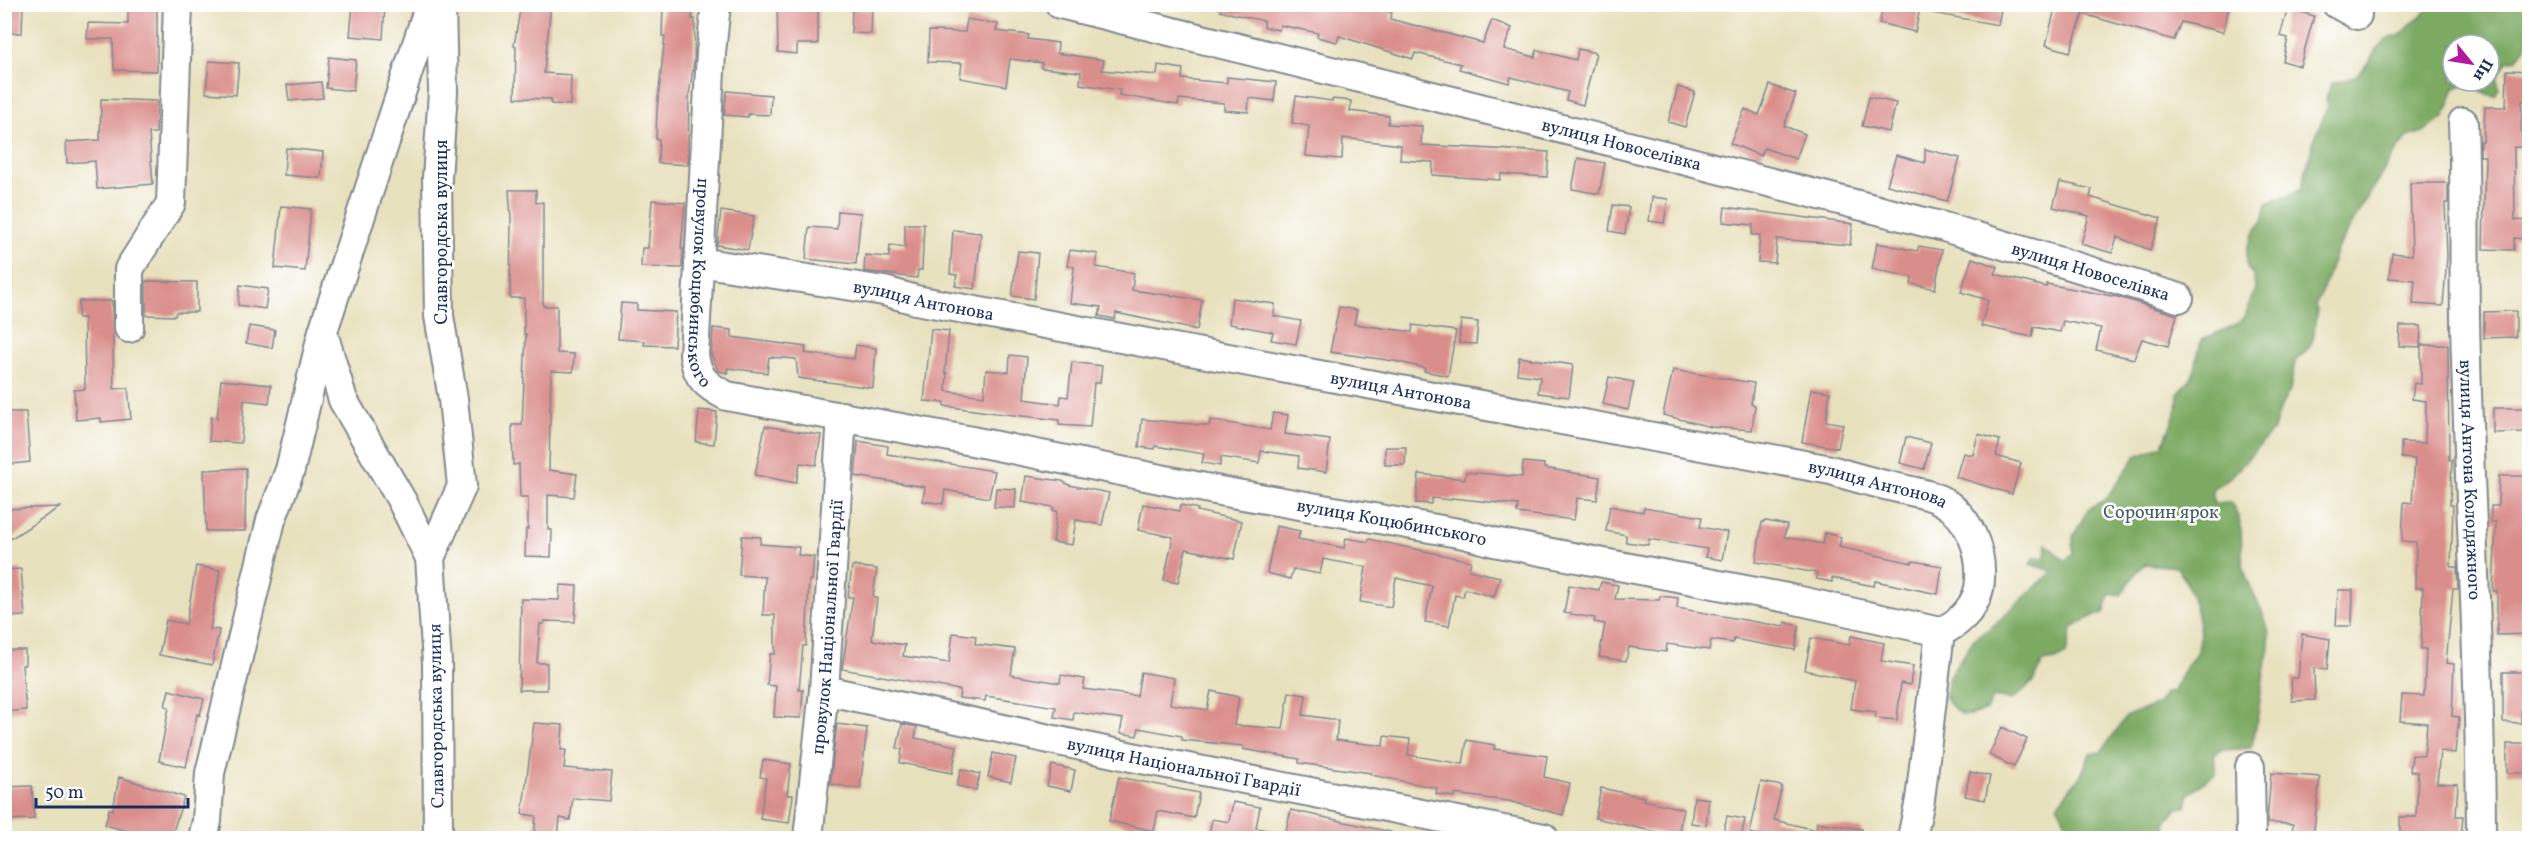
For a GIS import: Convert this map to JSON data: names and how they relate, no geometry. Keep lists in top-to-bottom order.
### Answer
{
  "streets": {
    "street": [
      "вулиця Новоселівка",
      "Славгородська вулиця",
      "провулок Коцюбинського",
      "вулиця Антонова",
      "вулиця Антона Колодяжного",
      "вулиця Коцюбинського",
      "провулок Національної Гвардії",
      "вулиця Національної Гвардії"
    ]
  },
  "crossings": [
    ["провулок Коцюбинського", "вулиця Антонова"],
    ["провулок Коцюбинського", "вулиця Коцюбинського"],
    ["провулок Коцюбинського", "провулок Національної Гвардії"],
    ["вулиця Антонова", "вулиця Коцюбинського"],
    ["вулиця Коцюбинського", "провулок Національної Гвардії"],
    ["провулок Національної Гвардії", "вулиця Національної Гвардії"]
  ],
  "parks": ["Сорочин ярок"],
  "scale_bar": "50 m",
  "north": "bottom right"
}
